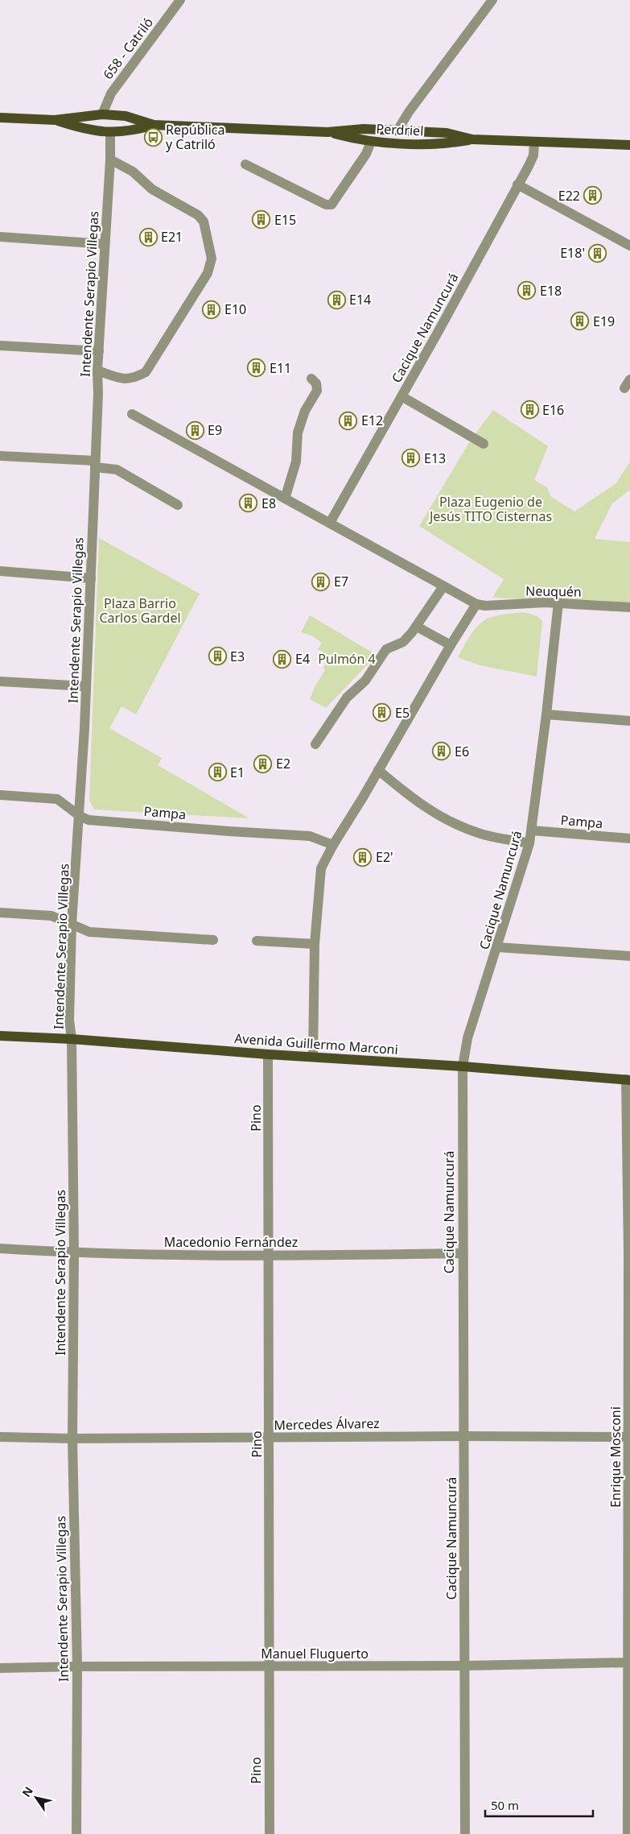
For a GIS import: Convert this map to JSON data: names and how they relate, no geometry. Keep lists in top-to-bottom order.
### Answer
{
  "streets": {
    "main road": ["Perdriel", "Avenida Guillermo Marconi"],
    "street": [
      "658 - Catriló",
      "Intendente Serapio Villegas",
      "Cacique Namuncurá",
      "Neuquén",
      "Pampa",
      "Pino",
      "Macedonio Fernández",
      "Mercedes Álvarez",
      "Enrique Mosconi",
      "Manuel Fluguerto"
    ]
  },
  "crossings": [
    ["Intendente Serapio Villegas", "Pampa"],
    ["Intendente Serapio Villegas", "Avenida Guillermo Marconi"],
    ["Intendente Serapio Villegas", "Macedonio Fernández"],
    ["Intendente Serapio Villegas", "Mercedes Álvarez"],
    ["Intendente Serapio Villegas", "Manuel Fluguerto"],
    ["Cacique Namuncurá", "Neuquén"],
    ["Cacique Namuncurá", "Pampa"],
    ["Cacique Namuncurá", "Avenida Guillermo Marconi"],
    ["Cacique Namuncurá", "Macedonio Fernández"],
    ["Cacique Namuncurá", "Mercedes Álvarez"],
    ["Cacique Namuncurá", "Manuel Fluguerto"],
    ["Avenida Guillermo Marconi", "Pino"],
    ["Avenida Guillermo Marconi", "Enrique Mosconi"],
    ["Pino", "Macedonio Fernández"],
    ["Pino", "Mercedes Álvarez"],
    ["Pino", "Manuel Fluguerto"],
    ["Mercedes Álvarez", "Enrique Mosconi"],
    ["Enrique Mosconi", "Manuel Fluguerto"]
  ],
  "parks": ["Plaza Eugenio de Jesús TITO Cisternas", "Plaza Barrio Carlos Gardel", "Pulmón 4"],
  "places": {
    "bus stop": ["República y Catriló"],
    "building": [
      "E22",
      "E15",
      "E21",
      "E18'",
      "E18",
      "E14",
      "E10",
      "E19",
      "E11",
      "E16",
      "E12",
      "E9",
      "E13",
      "E8",
      "E7",
      "E3",
      "E4",
      "E5",
      "E6",
      "E2",
      "E1",
      "E2'"
    ]
  },
  "scale_bar": "50 m",
  "north": "top left"
}
